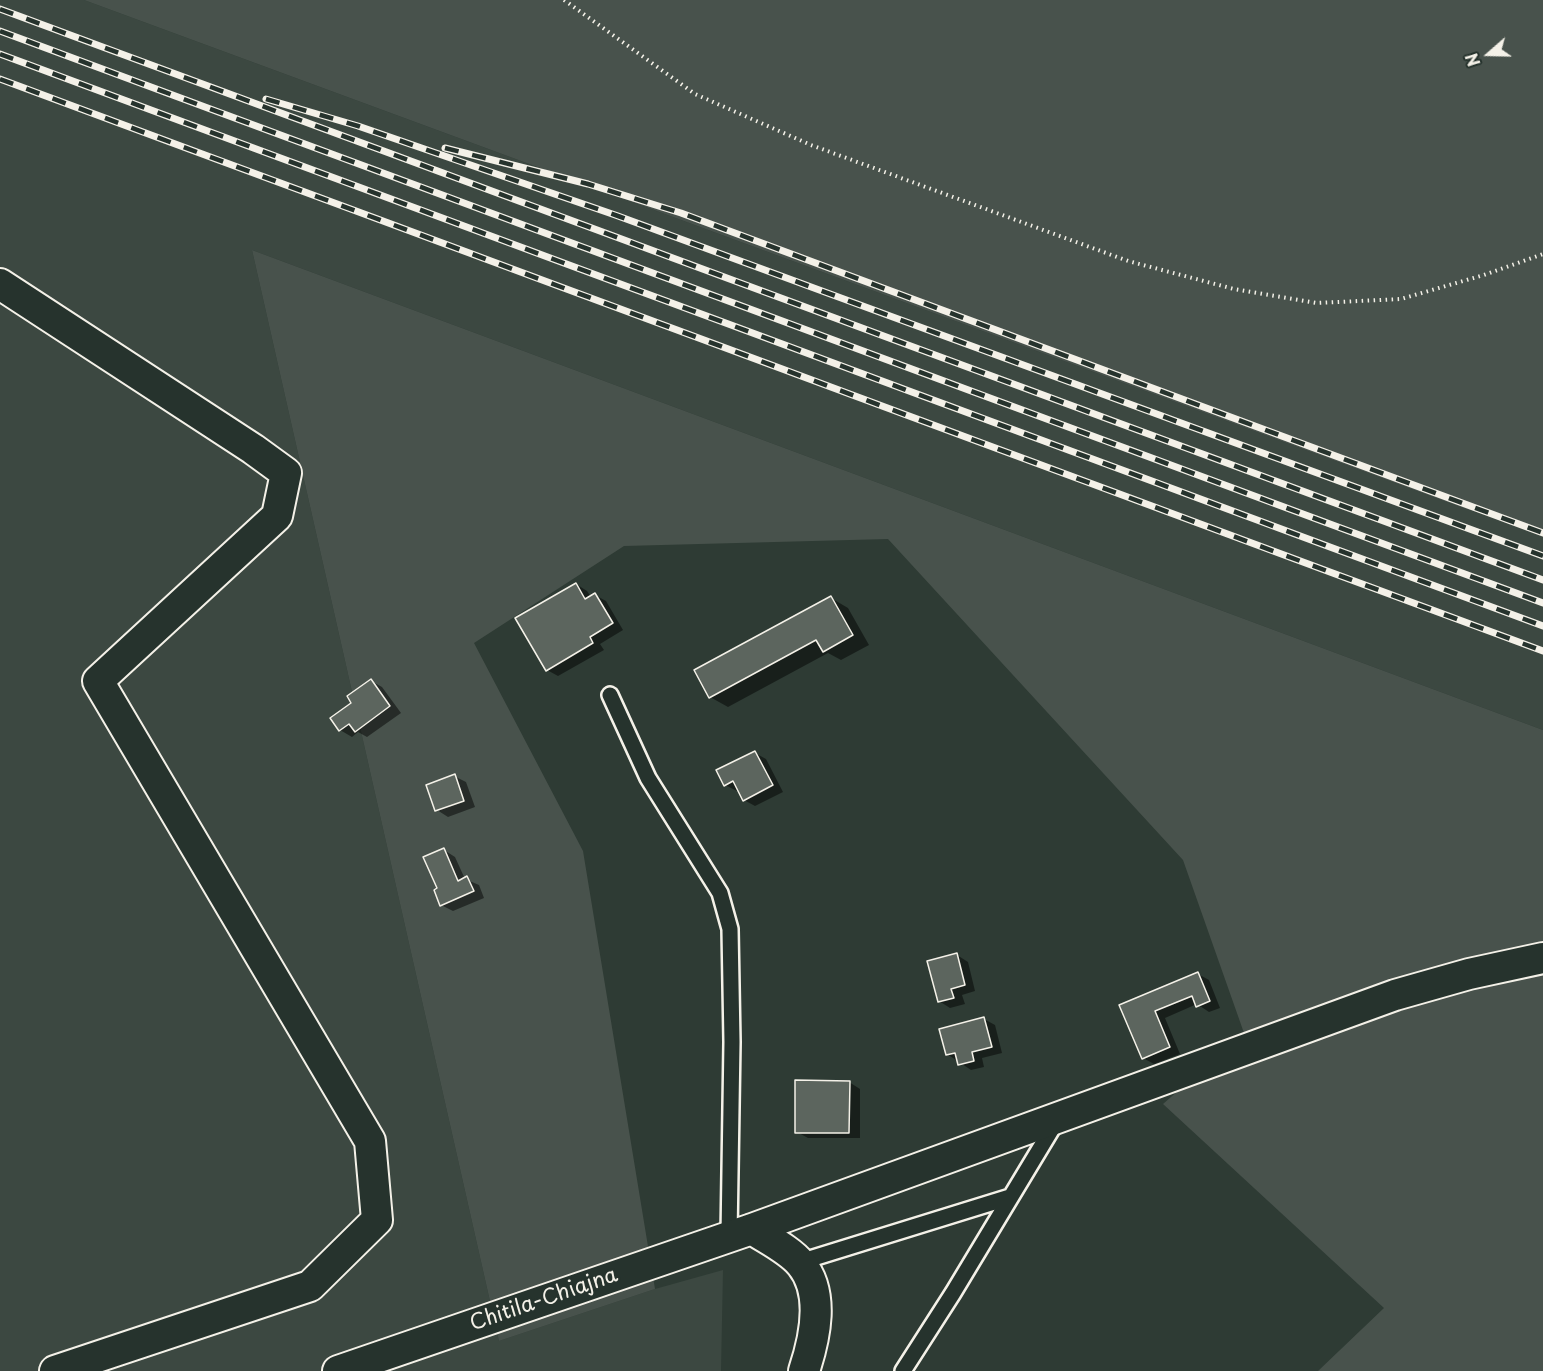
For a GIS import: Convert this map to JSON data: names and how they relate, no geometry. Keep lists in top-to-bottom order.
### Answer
{
  "streets": {
    "street": ["Chitila-Chiajna"]
  },
  "north": "left"
}
